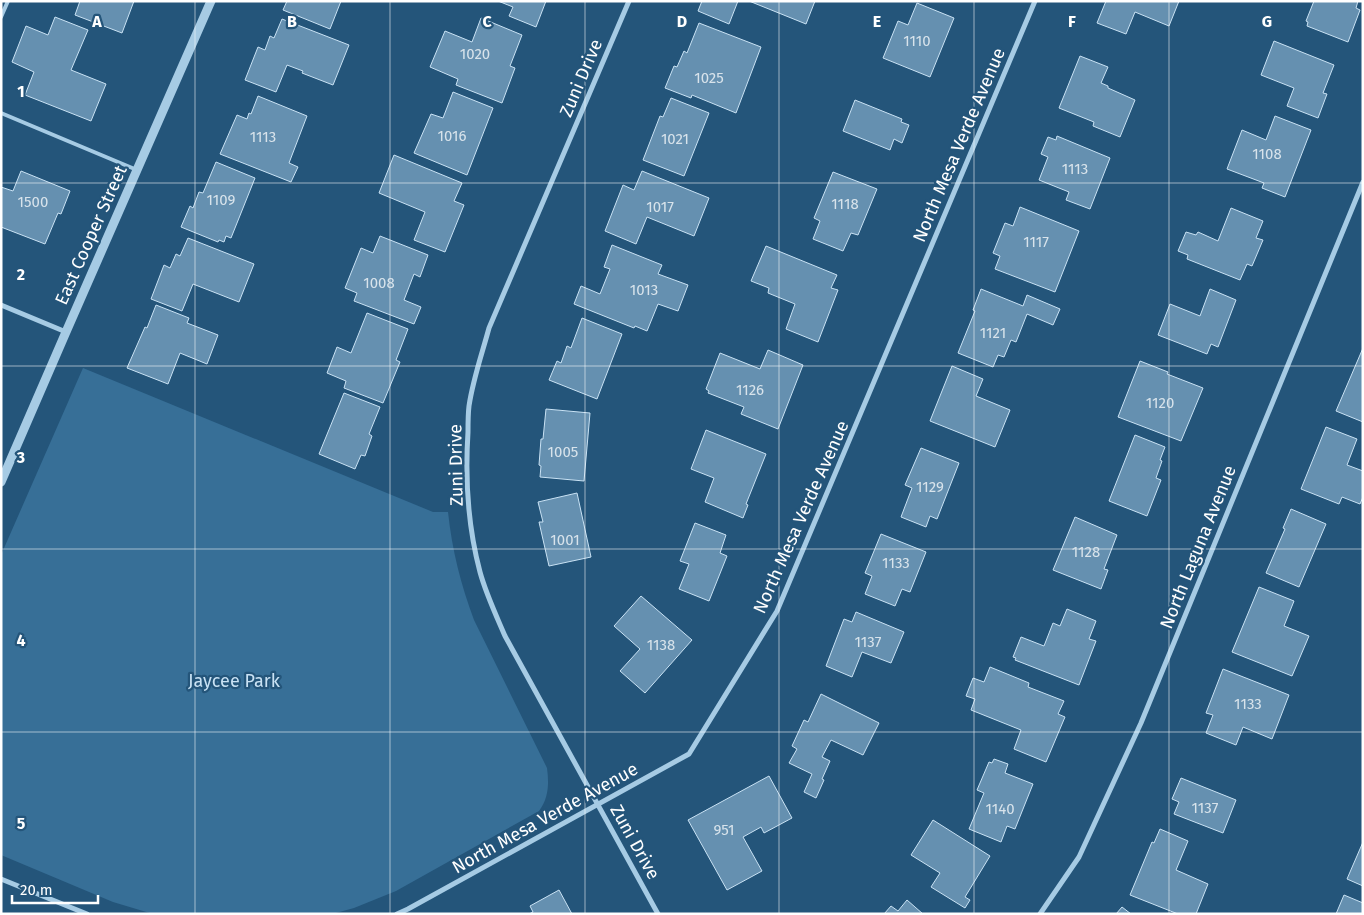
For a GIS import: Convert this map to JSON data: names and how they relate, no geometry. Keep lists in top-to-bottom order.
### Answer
{
  "streets": {
    "street": [
      "Zuni Drive",
      "North Mesa Verde Avenue",
      "East Cooper Street",
      "North Laguna Avenue"
    ]
  },
  "crossings": [
    ["Zuni Drive", "North Mesa Verde Avenue"]
  ],
  "parks": ["Jaycee Park"],
  "house_numbers": [
    "1110",
    "1020",
    "1025",
    "1016",
    "1113",
    "1021",
    "1108",
    "1113",
    "1109",
    "1500",
    "1118",
    "1017",
    "1117",
    "1008",
    "1013",
    "1121",
    "1126",
    "1120",
    "1005",
    "1129",
    "1001",
    "1128",
    "1133",
    "1137",
    "1138",
    "1133",
    "1137",
    "1140",
    "951"
  ],
  "scale_bar": "20 m",
  "grid": {
    "columns": [
      "A",
      "B",
      "C",
      "D",
      "E",
      "F",
      "G"
    ],
    "rows": [
      "1",
      "2",
      "3",
      "4",
      "5"
    ]
  }
}
